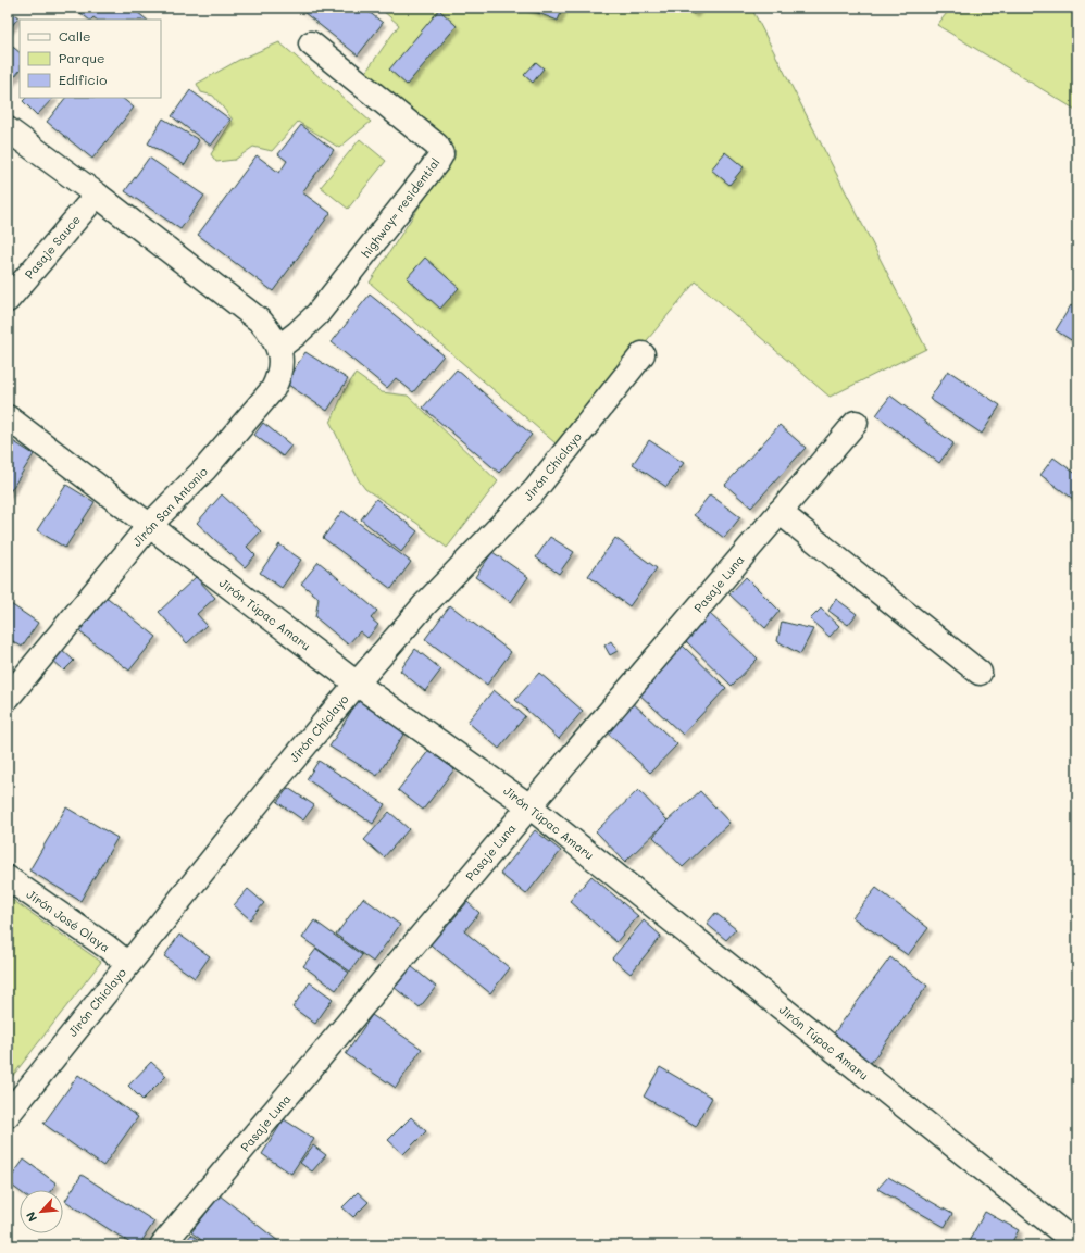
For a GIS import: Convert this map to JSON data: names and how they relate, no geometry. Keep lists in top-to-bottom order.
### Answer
{
  "streets": {
    "street": [
      "highway= residential",
      "Pasaje Sauce",
      "Jirón Chiclayo",
      "Jirón San Antonio",
      "Pasaje Luna",
      "Jirón Túpac Amaru",
      "Jirón José Olaya"
    ]
  },
  "crossings": [
    ["highway= residential", "Jirón San Antonio"],
    ["Jirón Chiclayo", "Jirón Túpac Amaru"],
    ["Jirón Chiclayo", "Jirón José Olaya"],
    ["Jirón San Antonio", "Jirón Túpac Amaru"],
    ["Pasaje Luna", "Jirón Túpac Amaru"]
  ],
  "legend": ["Calle", "Parque", "Edificio"],
  "north": "bottom left"
}
